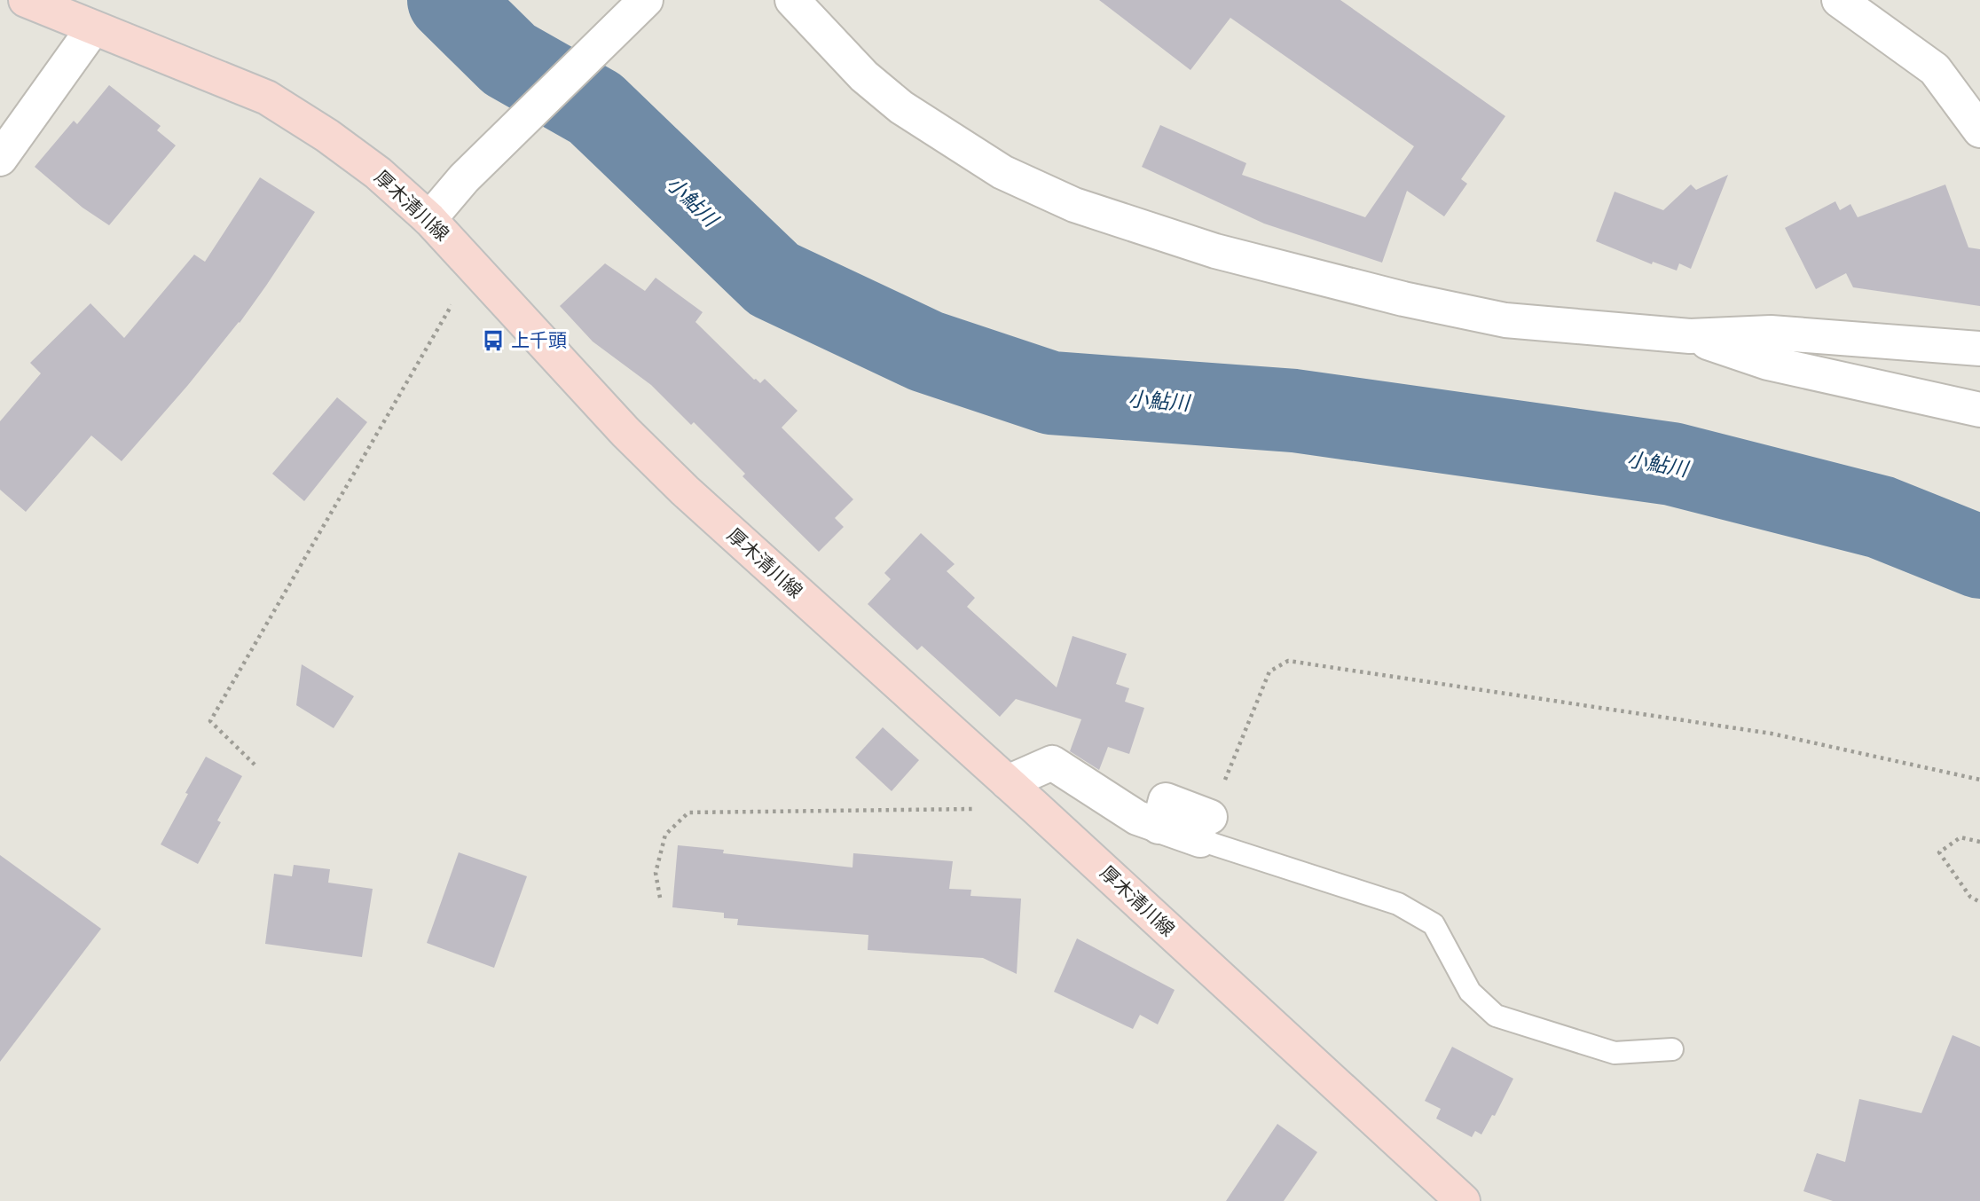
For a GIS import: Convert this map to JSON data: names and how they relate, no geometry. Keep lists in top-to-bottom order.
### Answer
{
  "streets": {
    "main road": ["厚木清川線"]
  },
  "water": ["小鮎川"],
  "places": {
    "bus stop": ["上千頭"]
  }
}
